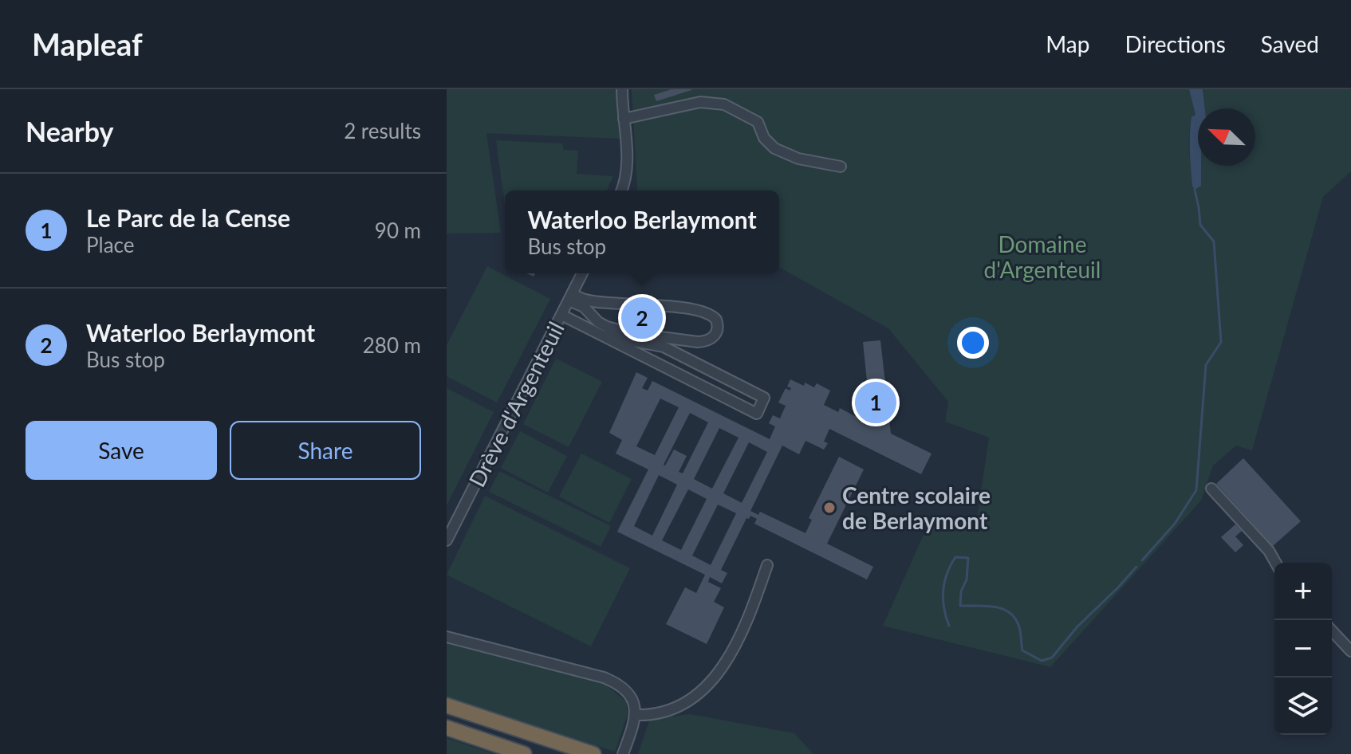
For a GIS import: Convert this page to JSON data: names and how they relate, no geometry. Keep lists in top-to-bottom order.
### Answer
{
  "streets": {
    "street": ["Drève d'Argenteuil"]
  },
  "parks": ["Domaine d'Argenteuil"],
  "places": ["Centre scolaire de Berlaymont"],
  "north": "top left",
  "page": {
    "header": "Mapleaf",
    "nav": ["Map", "Directions", "Saved"],
    "heading": ["Nearby", "2 results"],
    "list": [
      {
        "mark": "1",
        "name": "Le Parc de la Cense",
        "note": "Place",
        "value": "90 m"
      },
      {
        "mark": "2",
        "name": "Waterloo Berlaymont",
        "note": "Bus stop",
        "value": "280 m"
      }
    ],
    "popup": ["Waterloo Berlaymont", "Bus stop"],
    "pins": ["2", "1"],
    "buttons": ["Save", "Share"],
    "map_buttons": ["+", "−"]
  }
}
